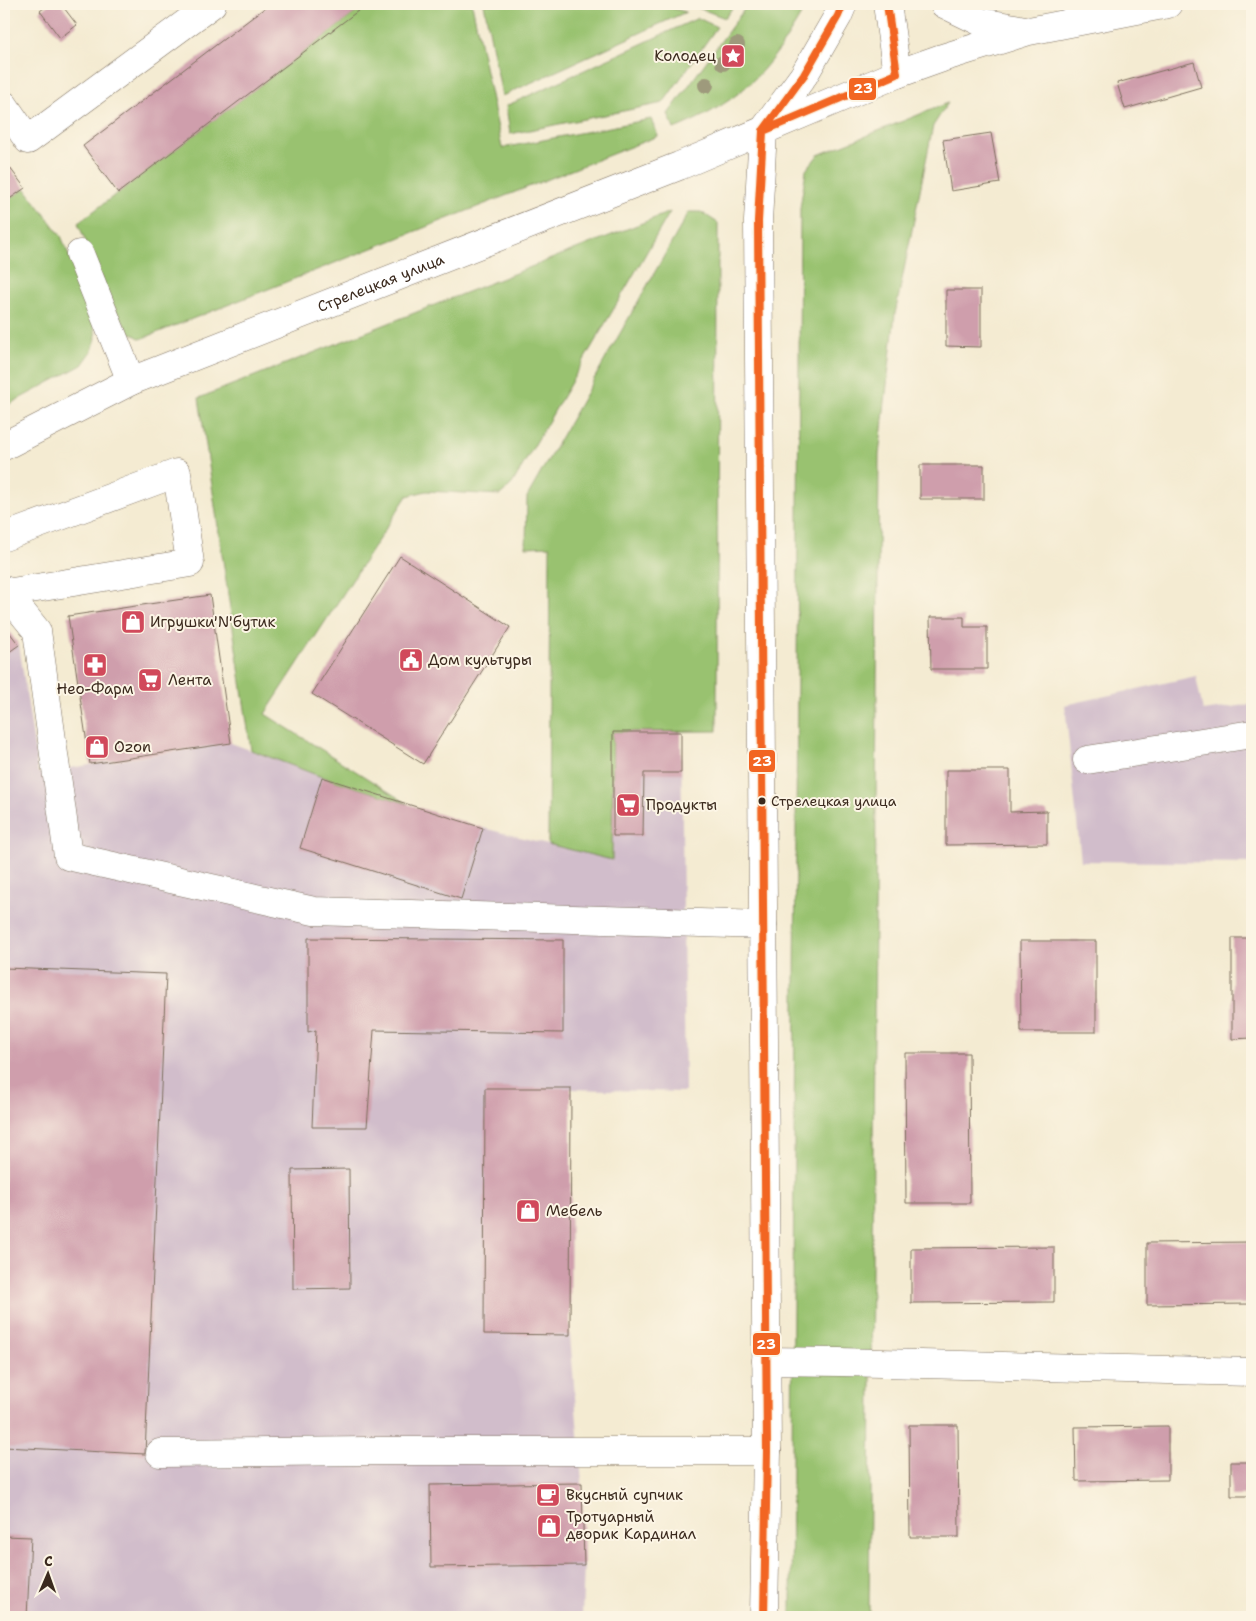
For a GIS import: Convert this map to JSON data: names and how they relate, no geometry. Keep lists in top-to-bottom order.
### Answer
{
  "streets": {
    "main road": ["Стрелецкая улица"]
  },
  "places": {
    "place": ["Колодец"],
    "shop": [
      "Игрушки'N'бутик",
      "Ozon",
      "Мебель",
      "Тротуарный дворик Кардинал"
    ],
    "public building": ["Дом культуры"],
    "pharmacy": ["Нео-Фарм"],
    "supermarket": ["Лента", "Продукты"],
    "other": ["Стрелецкая улица"],
    "cafe": ["Вкусный супчик"]
  },
  "lines": ["transit line 23"],
  "north": "top"
}
